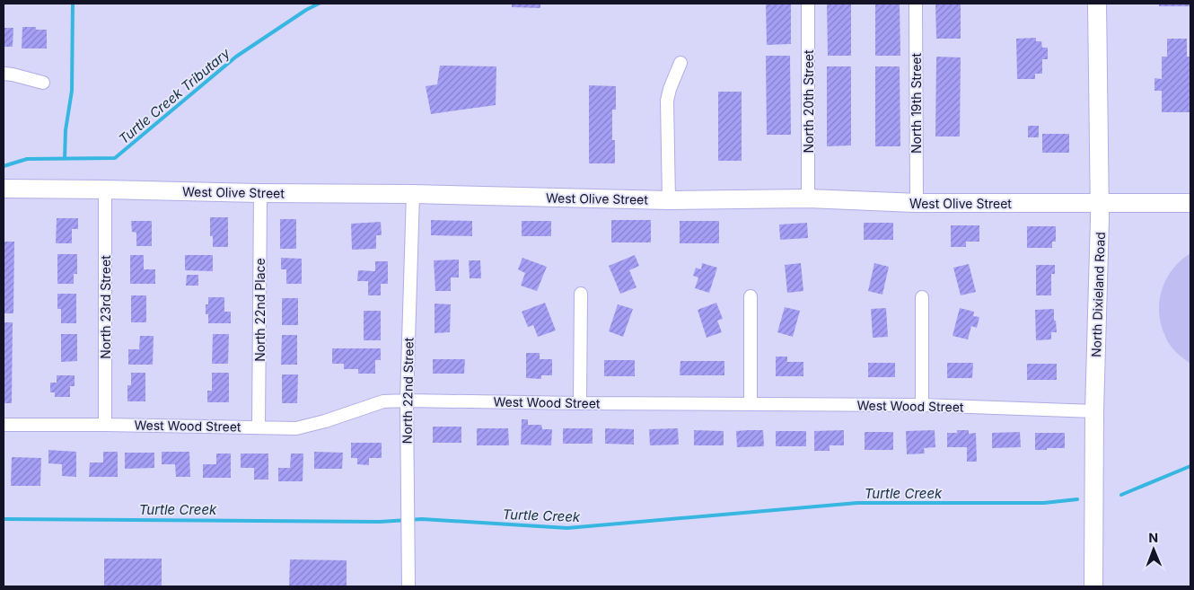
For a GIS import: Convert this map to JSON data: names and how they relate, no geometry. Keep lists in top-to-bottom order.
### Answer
{
  "streets": {
    "main road": ["West Olive Street", "North Dixieland Road"],
    "street": [
      "North 20th Street",
      "North 19th Street",
      "North 23rd Street",
      "North 22nd Place",
      "North 22nd Street",
      "West Wood Street"
    ]
  },
  "crossings": [
    ["North 20th Street", "West Olive Street"],
    ["North 19th Street", "West Olive Street"],
    ["West Olive Street", "North Dixieland Road"],
    ["West Olive Street", "North 23rd Street"],
    ["West Olive Street", "North 22nd Place"],
    ["West Olive Street", "North 22nd Street"],
    ["North Dixieland Road", "West Wood Street"],
    ["North 23rd Street", "West Wood Street"],
    ["North 22nd Place", "West Wood Street"],
    ["North 22nd Street", "West Wood Street"]
  ],
  "water": ["Turtle Creek Tributary", "Turtle Creek"],
  "north": "top"
}
